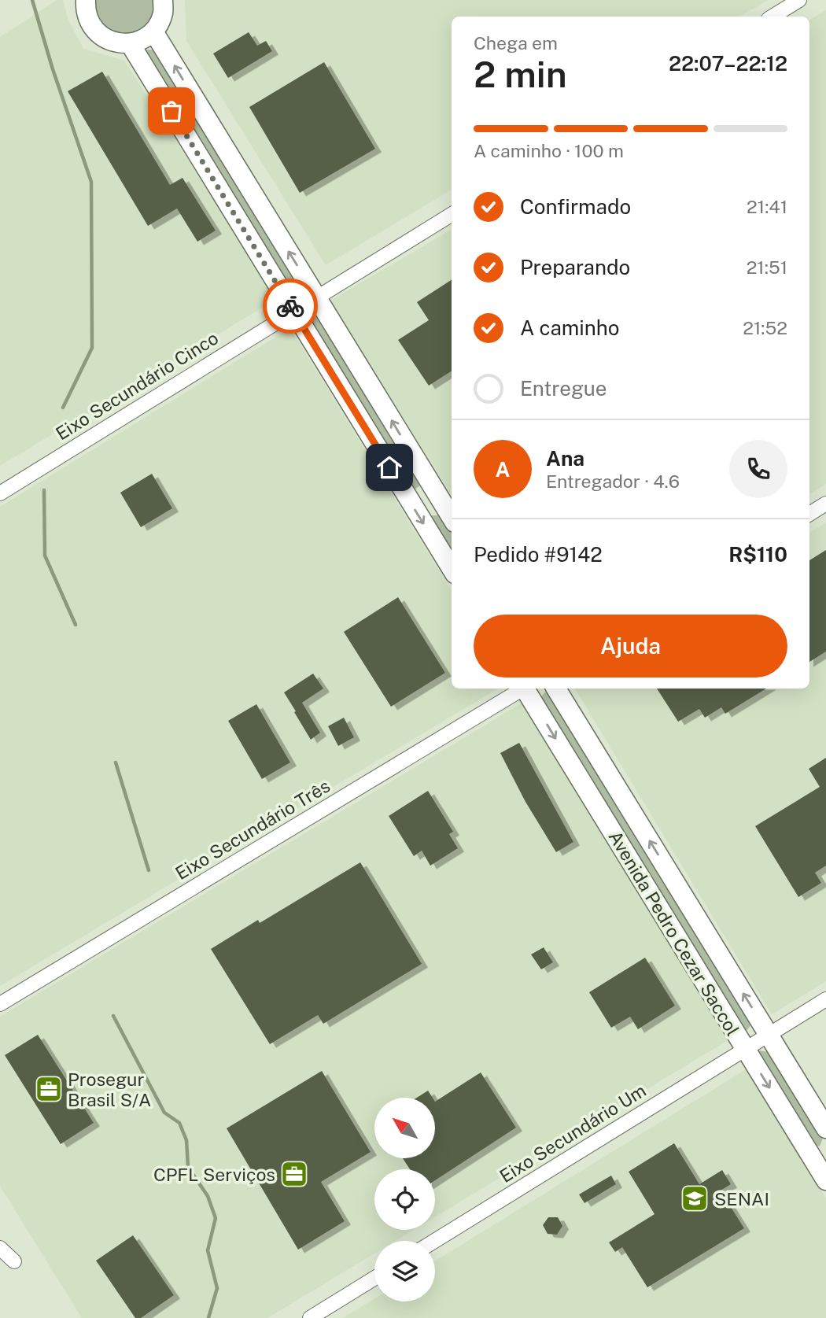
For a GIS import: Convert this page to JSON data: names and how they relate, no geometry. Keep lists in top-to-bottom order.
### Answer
{
  "streets": {
    "street": [
      "Eixo Secundário Cinco",
      "Eixo Secundário Três",
      "Avenida Pedro Cezar Saccol",
      "Eixo Secundário Um"
    ]
  },
  "crossings": [
    ["Avenida Pedro Cezar Saccol", "Eixo Secundário Um"]
  ],
  "places": {
    "office": ["Prosegur Brasil S/A", "CPFL Serviços"],
    "school or university": ["SENAI"]
  },
  "north": "top left",
  "page": {
    "heading": ["2 min", "Chega em", "22:07–22:12"],
    "panel": [
      "Ana",
      "Entregador · 4.6",
      "Pedido #9142",
      "R$110"
    ],
    "bar": "A caminho · 100 m",
    "list": [
      ["Confirmado", "21:41"],
      ["Preparando", "21:51"],
      ["A caminho", "21:52"],
      "Entregue"
    ],
    "round": "A",
    "buttons": "Ajuda"
  }
}
